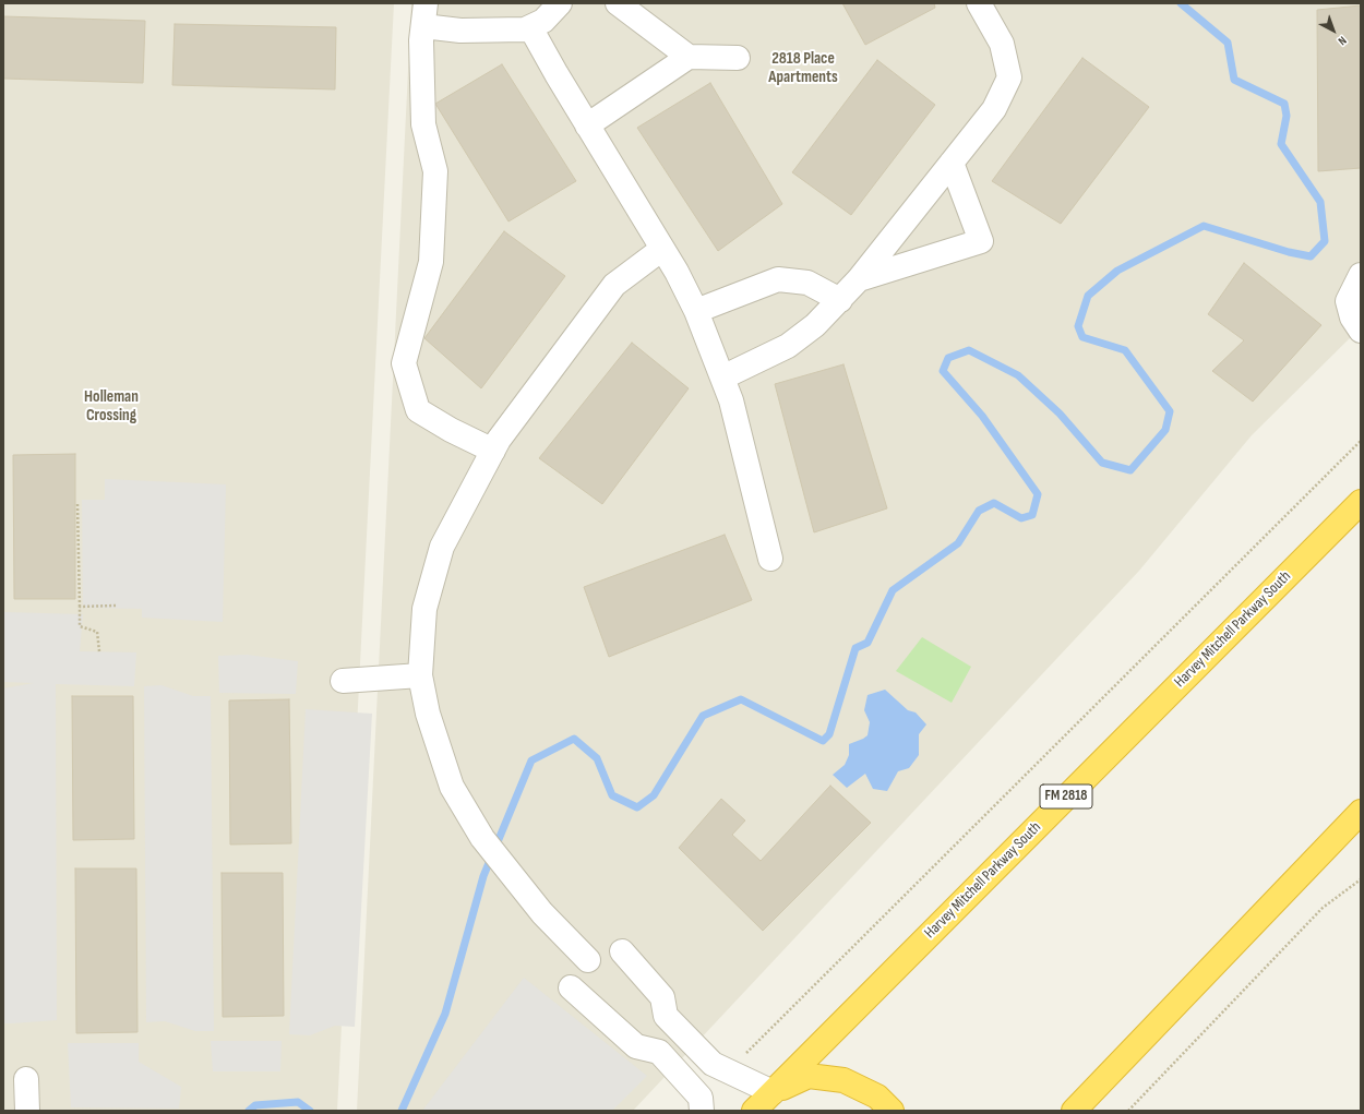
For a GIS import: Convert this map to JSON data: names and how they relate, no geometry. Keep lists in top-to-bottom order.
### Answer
{
  "streets": {
    "highway": ["Harvey Mitchell Parkway South", "FM 2818"]
  },
  "districts": ["2818 Place Apartments", "Holleman Crossing"],
  "north": "bottom right"
}
